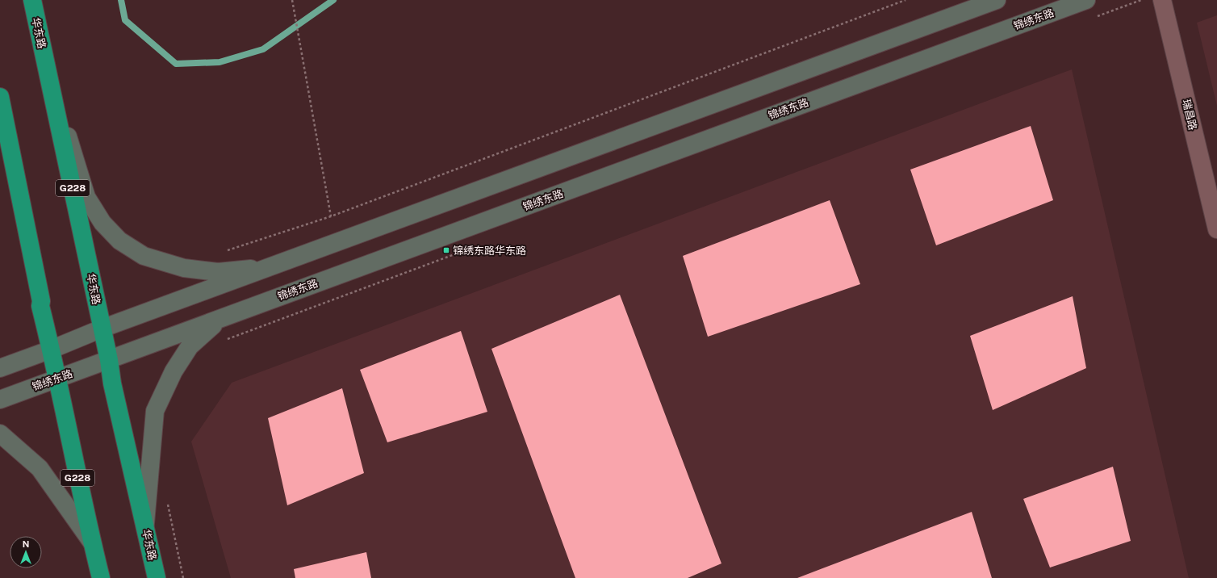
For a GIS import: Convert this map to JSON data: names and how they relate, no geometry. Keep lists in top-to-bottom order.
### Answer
{
  "streets": {
    "highway": ["华东路", "G228"],
    "main road": ["锦绣东路"],
    "street": ["瑞昌路"]
  },
  "crossings": [
    ["锦绣东路", "华东路"],
    ["锦绣东路", "G228"]
  ],
  "places": {
    "transit": ["锦绣东路华东路"]
  },
  "north": "top"
}
